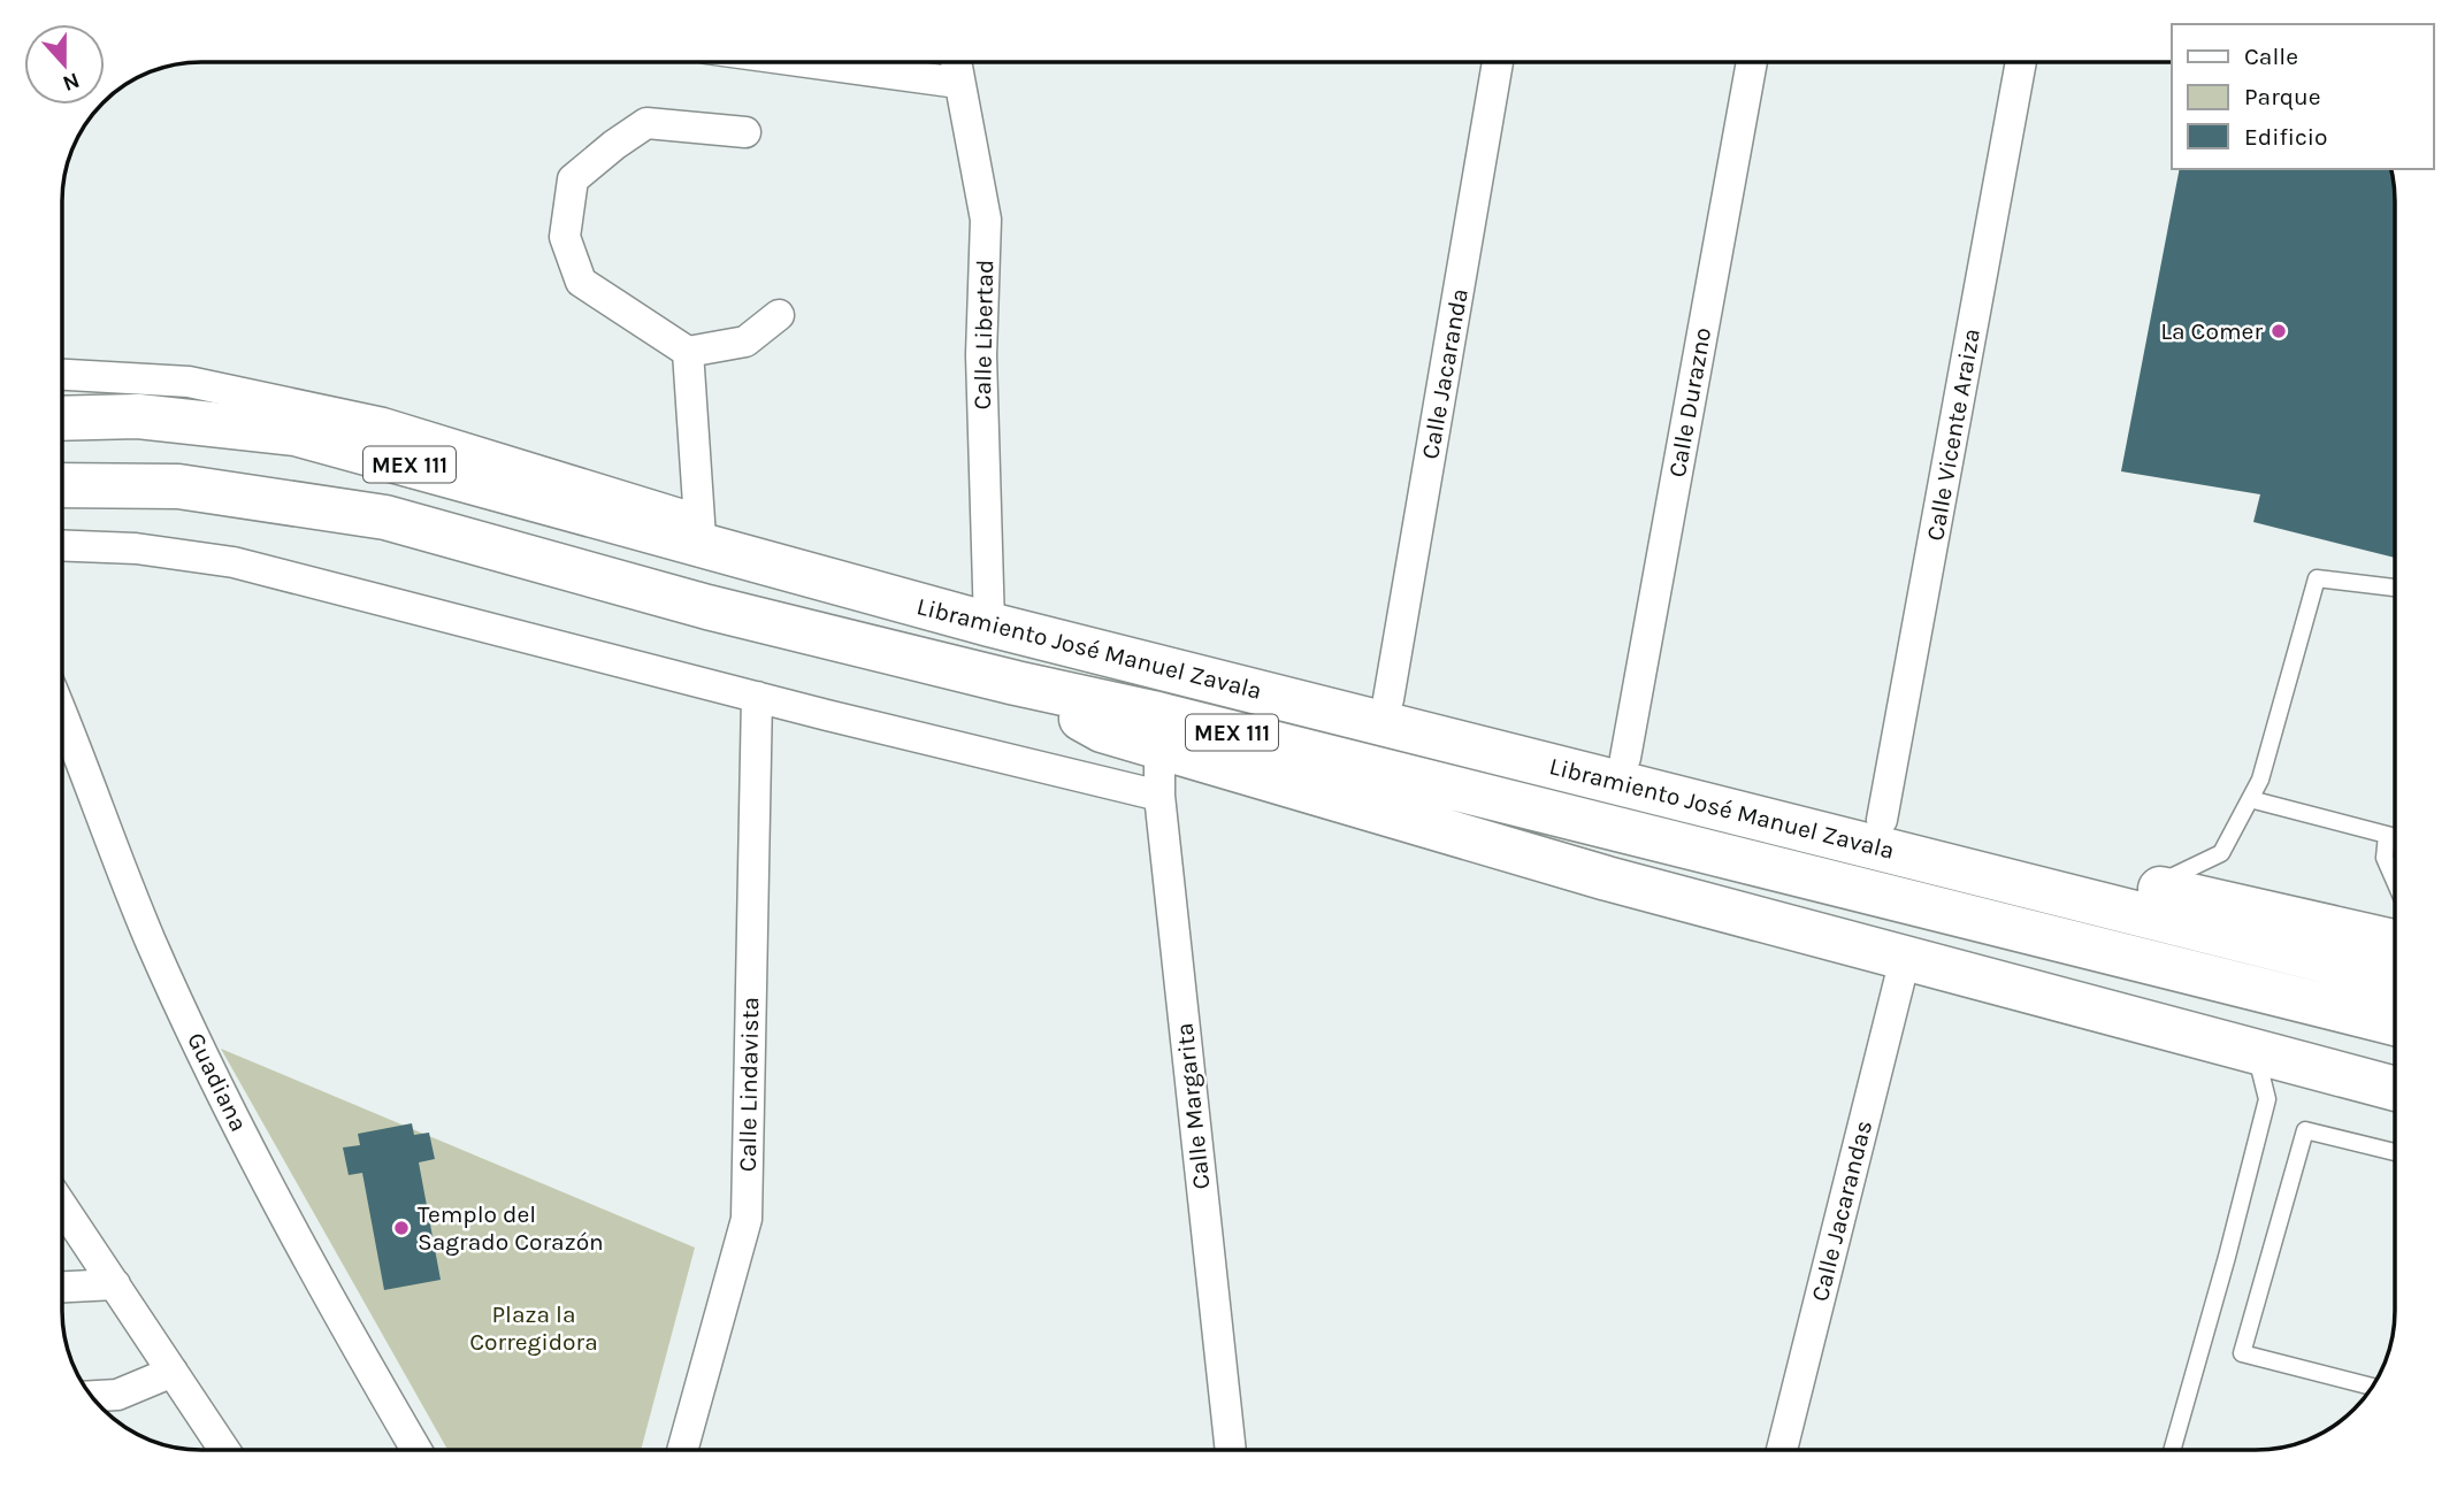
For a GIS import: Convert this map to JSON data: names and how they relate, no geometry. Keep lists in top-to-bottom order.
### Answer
{
  "streets": {
    "main road": ["MEX 111", "Libramiento José Manuel Zavala"],
    "street": [
      "Calle Libertad",
      "Calle Jacaranda",
      "Calle Durazno",
      "Calle Vicente Araiza",
      "Guadiana",
      "Calle Lindavista",
      "Calle Margarita",
      "Calle Jacarandas"
    ]
  },
  "crossings": [
    ["Calle Libertad", "Libramiento José Manuel Zavala"]
  ],
  "parks": ["Plaza la Corregidora"],
  "places": ["La Comer", "Templo del Sagrado Corazón"],
  "legend": ["Calle", "Parque", "Edificio"],
  "north": "bottom"
}
